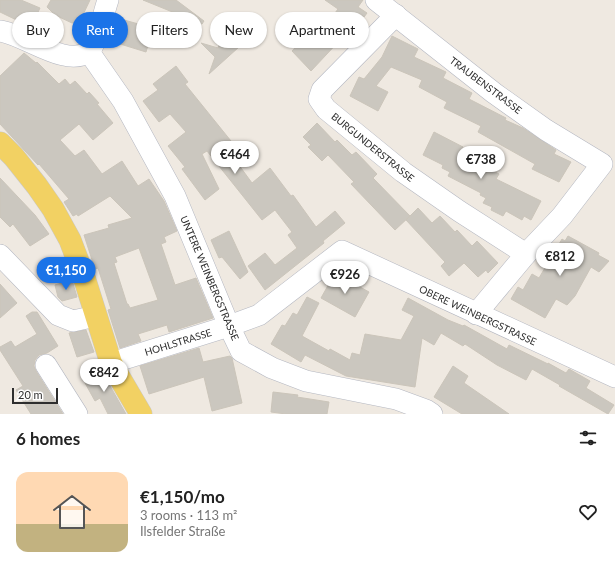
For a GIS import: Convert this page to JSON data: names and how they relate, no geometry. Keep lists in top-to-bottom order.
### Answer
{
  "streets": {
    "street": [
      "TRAUBENSTRASSE",
      "BURGUNDERSTRASSE",
      "UNTERE WEINBERGSTRASSE",
      "OBERE WEINBERGSTRASSE",
      "HOHLSTRASSE"
    ]
  },
  "crossings": [
    ["TRAUBENSTRASSE", "BURGUNDERSTRASSE"],
    ["UNTERE WEINBERGSTRASSE", "HOHLSTRASSE"],
    ["OBERE WEINBERGSTRASSE", "HOHLSTRASSE"]
  ],
  "scale_bar": "20 m",
  "page": {
    "chip": [
      "Buy",
      "Rent",
      "Filters",
      "New",
      "Apartment"
    ],
    "price": [
      "€464",
      "€738",
      "€812",
      "€1,150",
      "€926",
      "€842"
    ],
    "scale": "20 m",
    "heading": "6 homes",
    "list": [
      {
        "name": "€1,150/mo",
        "note": "3 rooms · 113 m² · Ilsfelder Straße"
      }
    ]
  }
}
